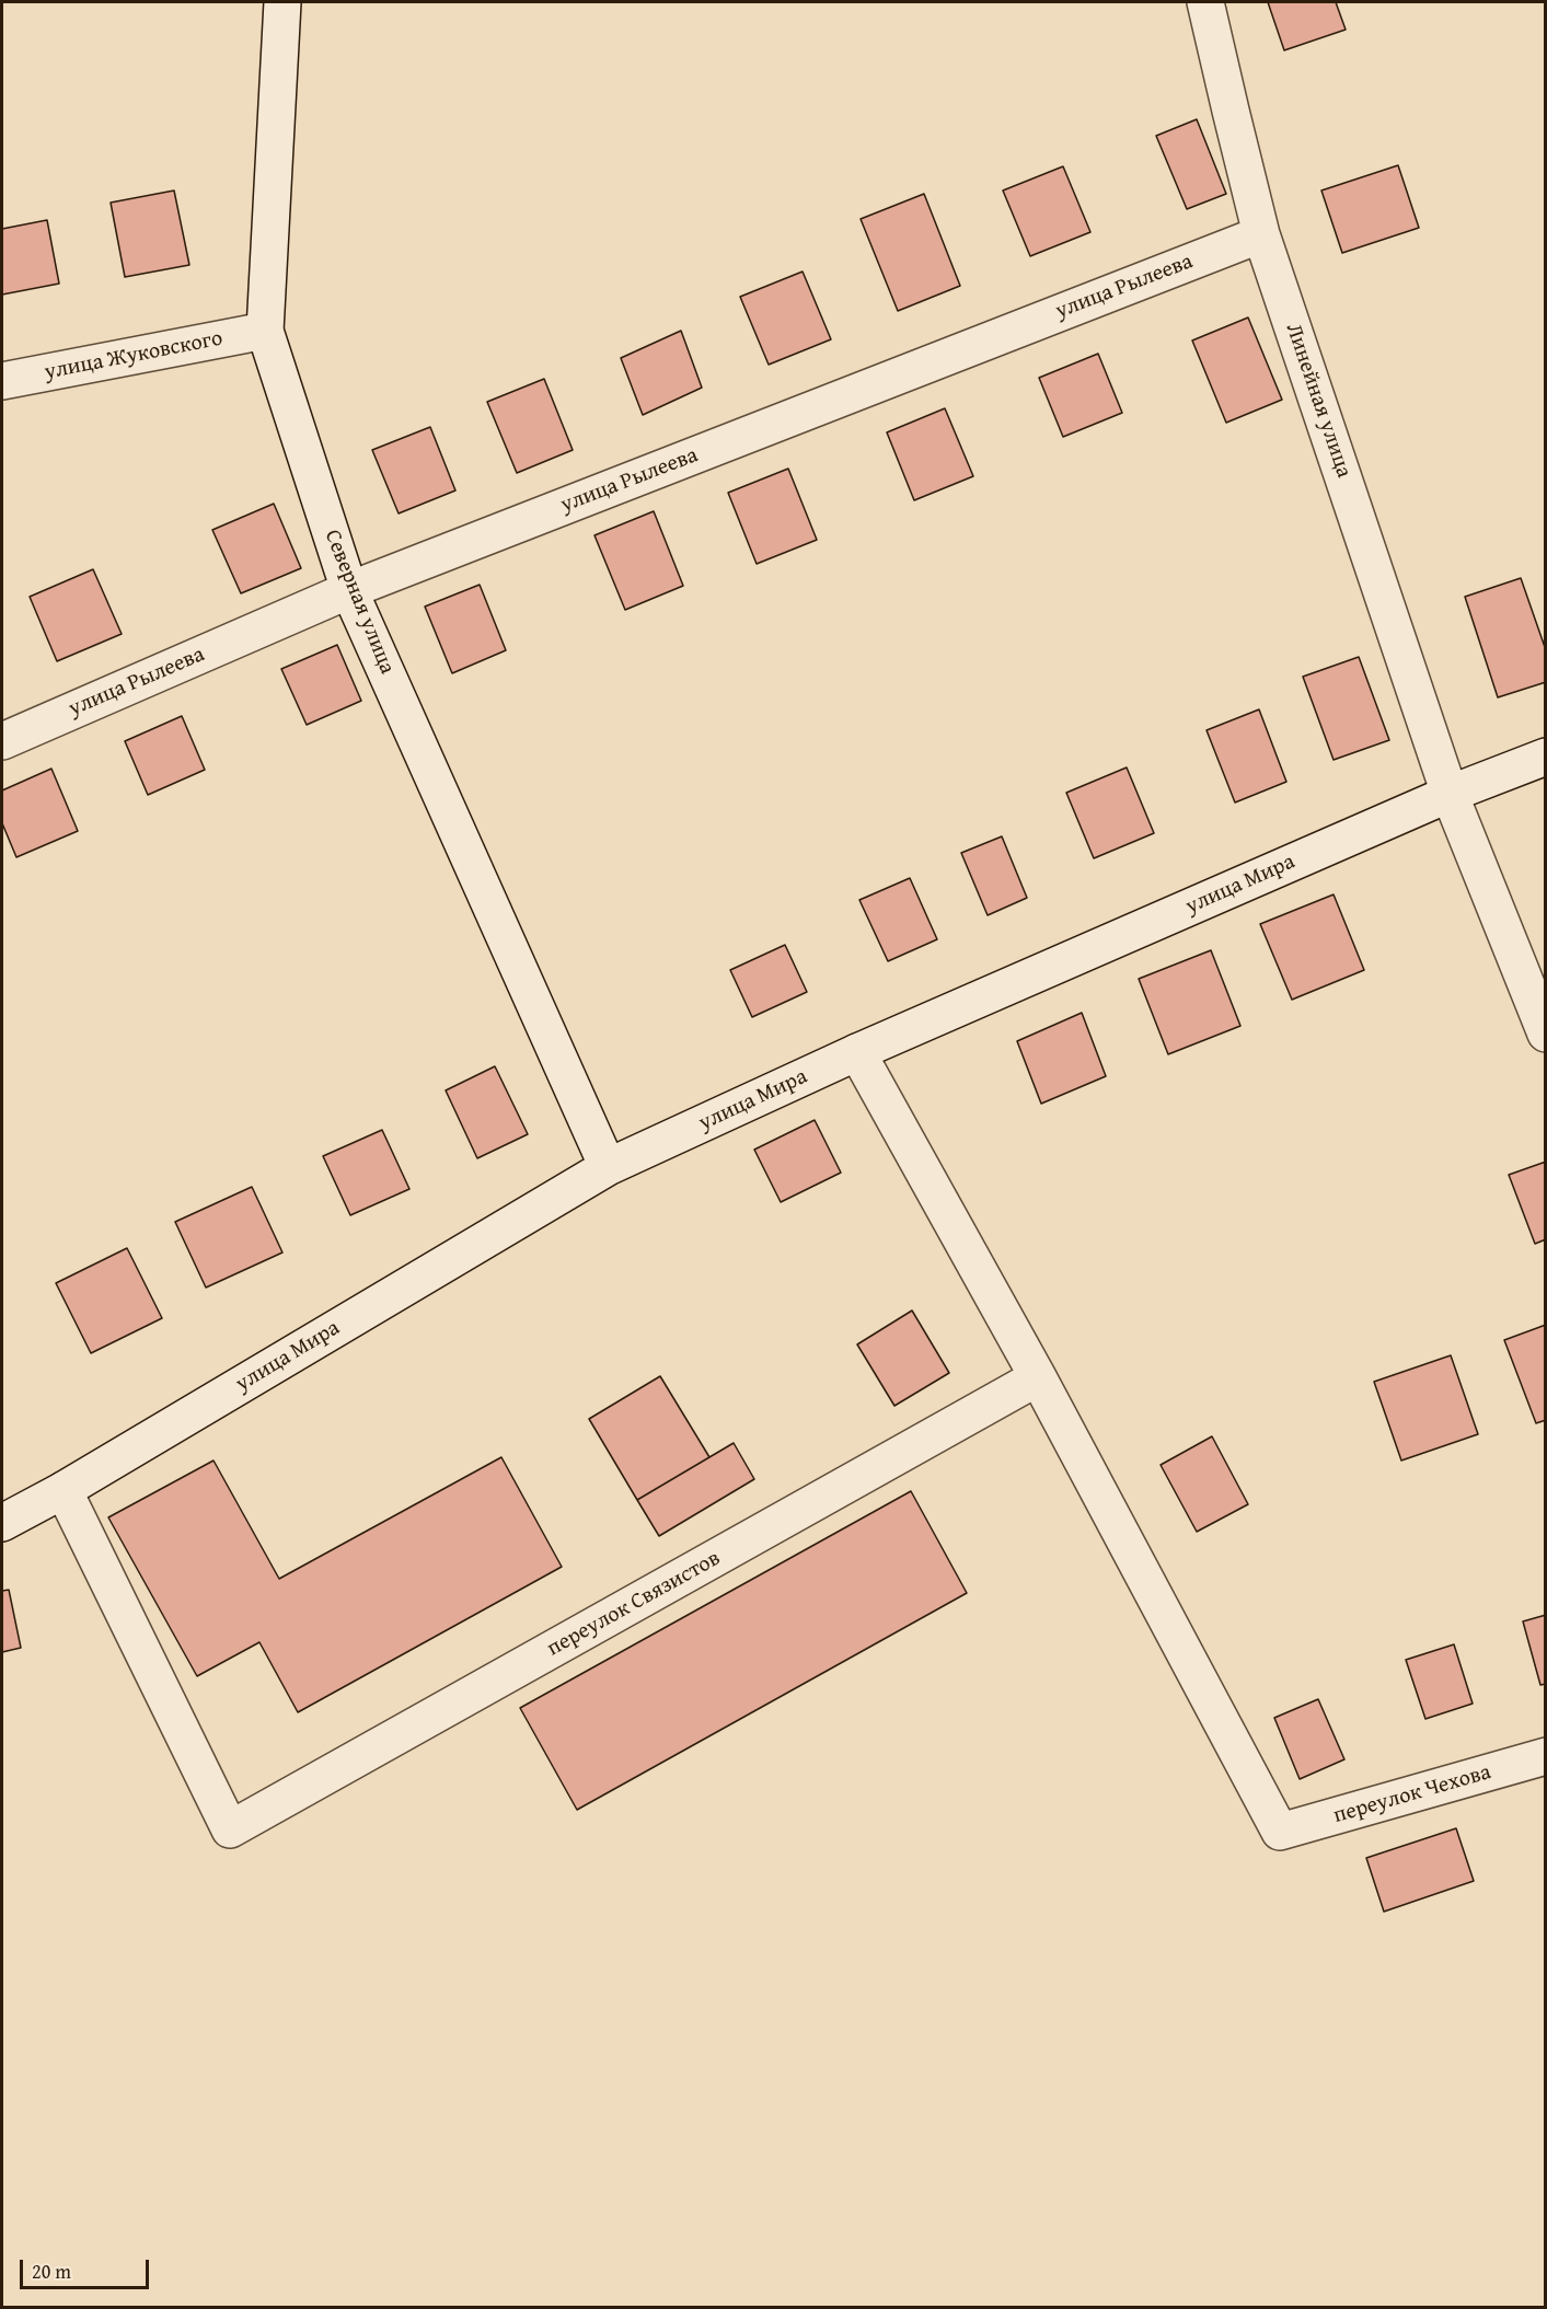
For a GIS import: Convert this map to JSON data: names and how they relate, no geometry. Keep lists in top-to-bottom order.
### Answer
{
  "streets": {
    "street": [
      "улица Рылеева",
      "улица Жуковского",
      "Линейная улица",
      "Северная улица",
      "улица Мира",
      "переулок Связистов",
      "переулок Чехова"
    ]
  },
  "crossings": [
    ["улица Рылеева", "Линейная улица"],
    ["улица Рылеева", "Северная улица"],
    ["улица Жуковского", "Северная улица"],
    ["Линейная улица", "улица Мира"],
    ["Северная улица", "улица Мира"],
    ["улица Мира", "переулок Связистов"],
    ["переулок Связистов", "переулок Чехова"]
  ],
  "scale_bar": "20 m"
}
